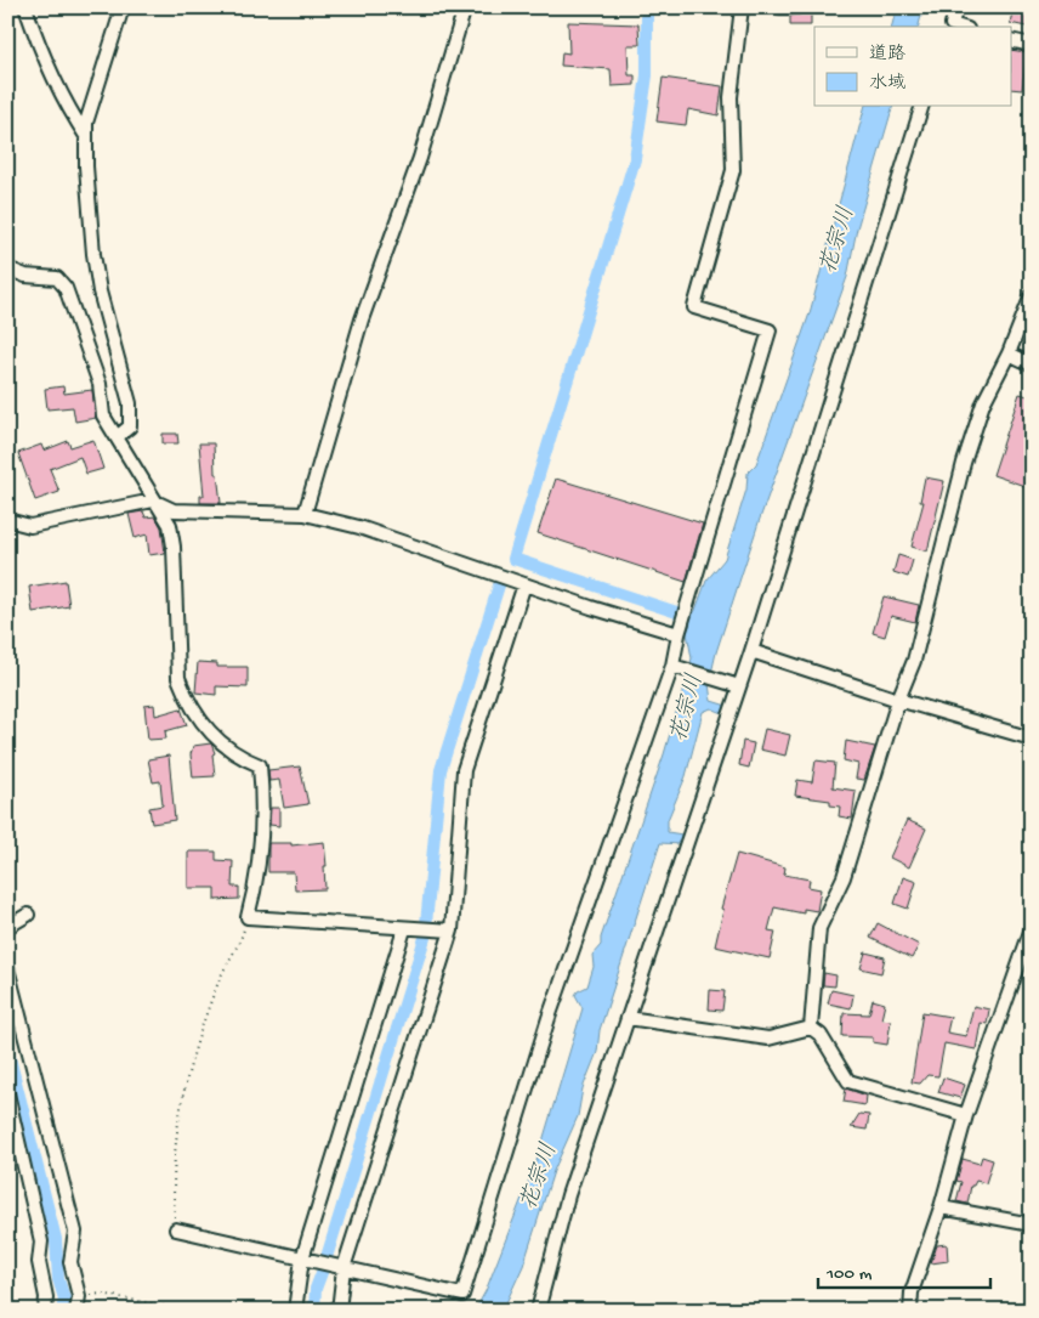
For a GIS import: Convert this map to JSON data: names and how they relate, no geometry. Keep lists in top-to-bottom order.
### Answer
{
  "water": ["花宗川"],
  "legend": ["道路", "水域"],
  "scale_bar": "100 m"
}
